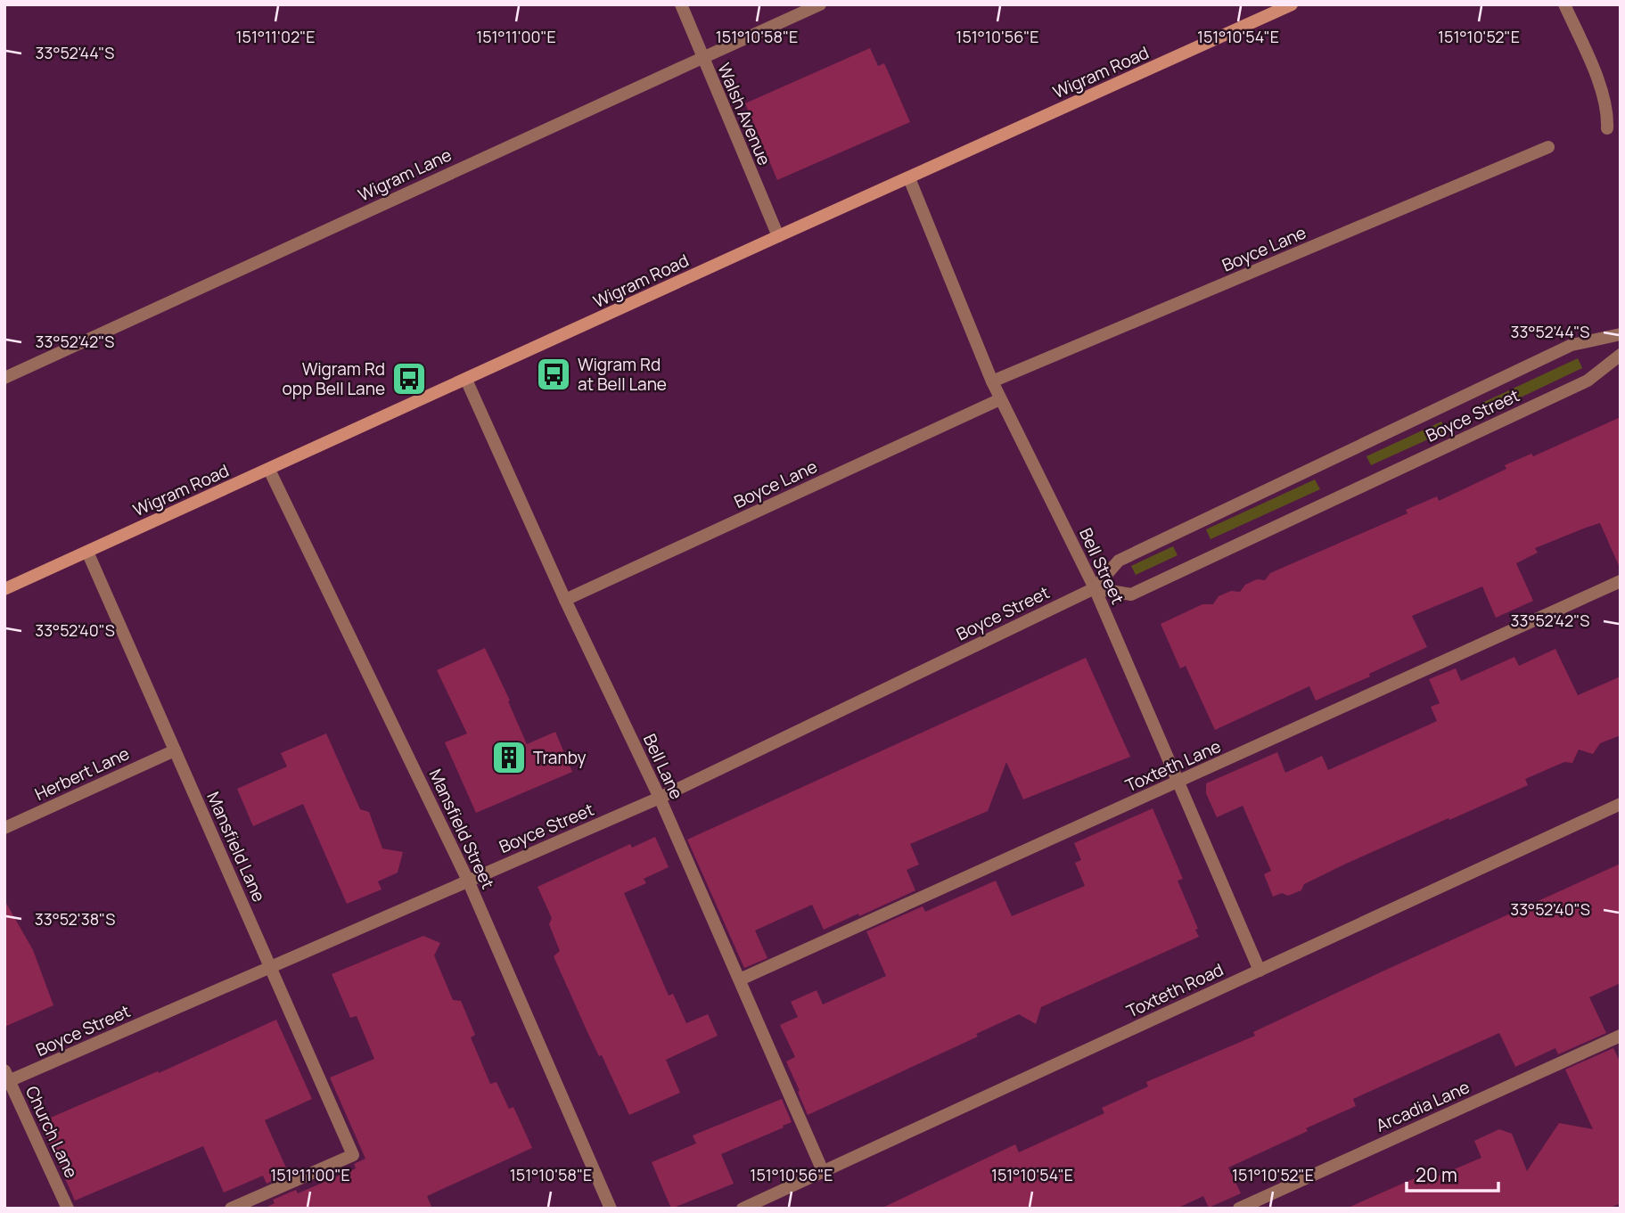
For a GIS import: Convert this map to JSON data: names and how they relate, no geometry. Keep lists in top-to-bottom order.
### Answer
{
  "streets": {
    "street": [
      "Wigram Road",
      "Walsh Avenue",
      "Wigram Lane",
      "Boyce Lane",
      "Boyce Street",
      "Bell Street",
      "Toxteth Lane",
      "Bell Lane",
      "Herbert Lane",
      "Mansfield Street",
      "Mansfield Lane",
      "Toxteth Road",
      "Arcadia Lane",
      "Church Lane"
    ]
  },
  "crossings": [
    ["Wigram Road", "Walsh Avenue"],
    ["Wigram Road", "Bell Street"],
    ["Wigram Road", "Bell Lane"],
    ["Wigram Road", "Mansfield Street"],
    ["Wigram Road", "Mansfield Lane"],
    ["Walsh Avenue", "Wigram Lane"],
    ["Boyce Lane", "Bell Street"],
    ["Boyce Lane", "Bell Lane"],
    ["Boyce Street", "Bell Street"],
    ["Boyce Street", "Bell Lane"],
    ["Boyce Street", "Mansfield Street"],
    ["Boyce Street", "Mansfield Lane"],
    ["Boyce Street", "Church Lane"],
    ["Bell Street", "Toxteth Lane"],
    ["Bell Street", "Toxteth Road"],
    ["Toxteth Lane", "Bell Lane"],
    ["Bell Lane", "Toxteth Road"],
    ["Herbert Lane", "Mansfield Lane"]
  ],
  "places": {
    "bus stop": ["Wigram Rd at Bell Lane", "Wigram Rd opp Bell Lane"],
    "building": ["Tranby"]
  },
  "scale_bar": "20 m",
  "coordinates": [
    "151°11'02\"E",
    "151°11'00\"E",
    "151°10'58\"E",
    "151°10'56\"E",
    "151°10'54\"E",
    "151°10'52\"E",
    "33°52'44\"S",
    "33°52'42\"S",
    "33°52'40\"S",
    "33°52'38\"S"
  ]
}
